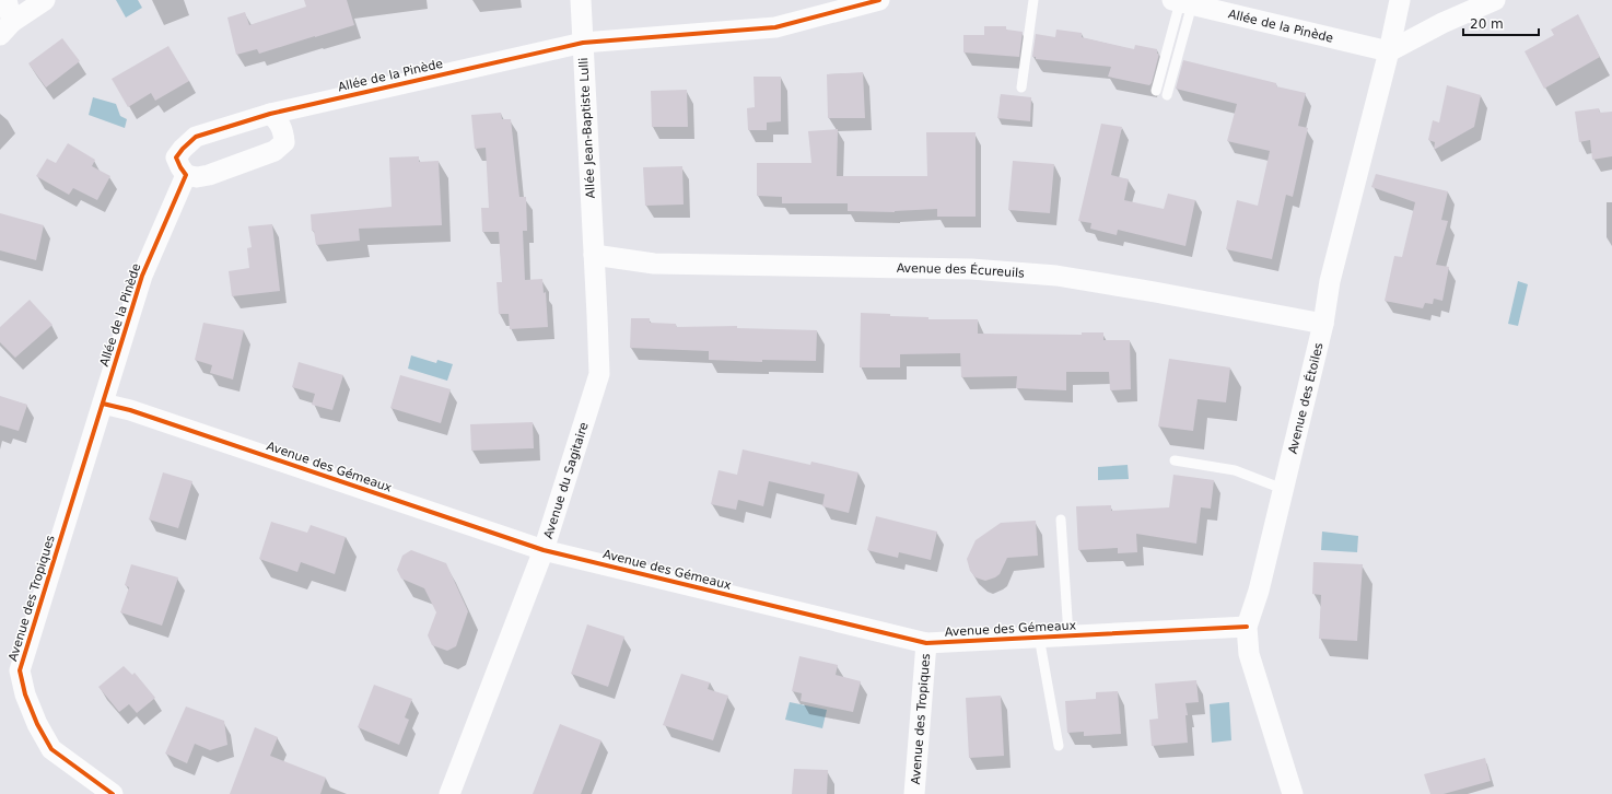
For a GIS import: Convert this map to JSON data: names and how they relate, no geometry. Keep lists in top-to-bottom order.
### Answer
{
  "streets": {
    "street": [
      "Allée de la Pinède",
      "Allée Jean-Baptiste Lulli",
      "Avenue des Écureuils",
      "Avenue des Étoiles",
      "Avenue des Gémeaux",
      "Avenue du Sagitaire",
      "Avenue des Tropiques"
    ]
  },
  "crossings": [
    ["Allée de la Pinède", "Allée Jean-Baptiste Lulli"],
    ["Allée de la Pinède", "Avenue des Étoiles"],
    ["Allée de la Pinède", "Avenue des Gémeaux"],
    ["Allée de la Pinède", "Avenue des Tropiques"],
    ["Allée Jean-Baptiste Lulli", "Avenue des Écureuils"],
    ["Allée Jean-Baptiste Lulli", "Avenue du Sagitaire"],
    ["Avenue des Écureuils", "Avenue des Étoiles"],
    ["Avenue des Écureuils", "Avenue du Sagitaire"],
    ["Avenue des Étoiles", "Avenue des Gémeaux"],
    ["Avenue des Gémeaux", "Avenue du Sagitaire"],
    ["Avenue des Gémeaux", "Avenue des Tropiques"]
  ],
  "scale_bar": "20 m"
}
